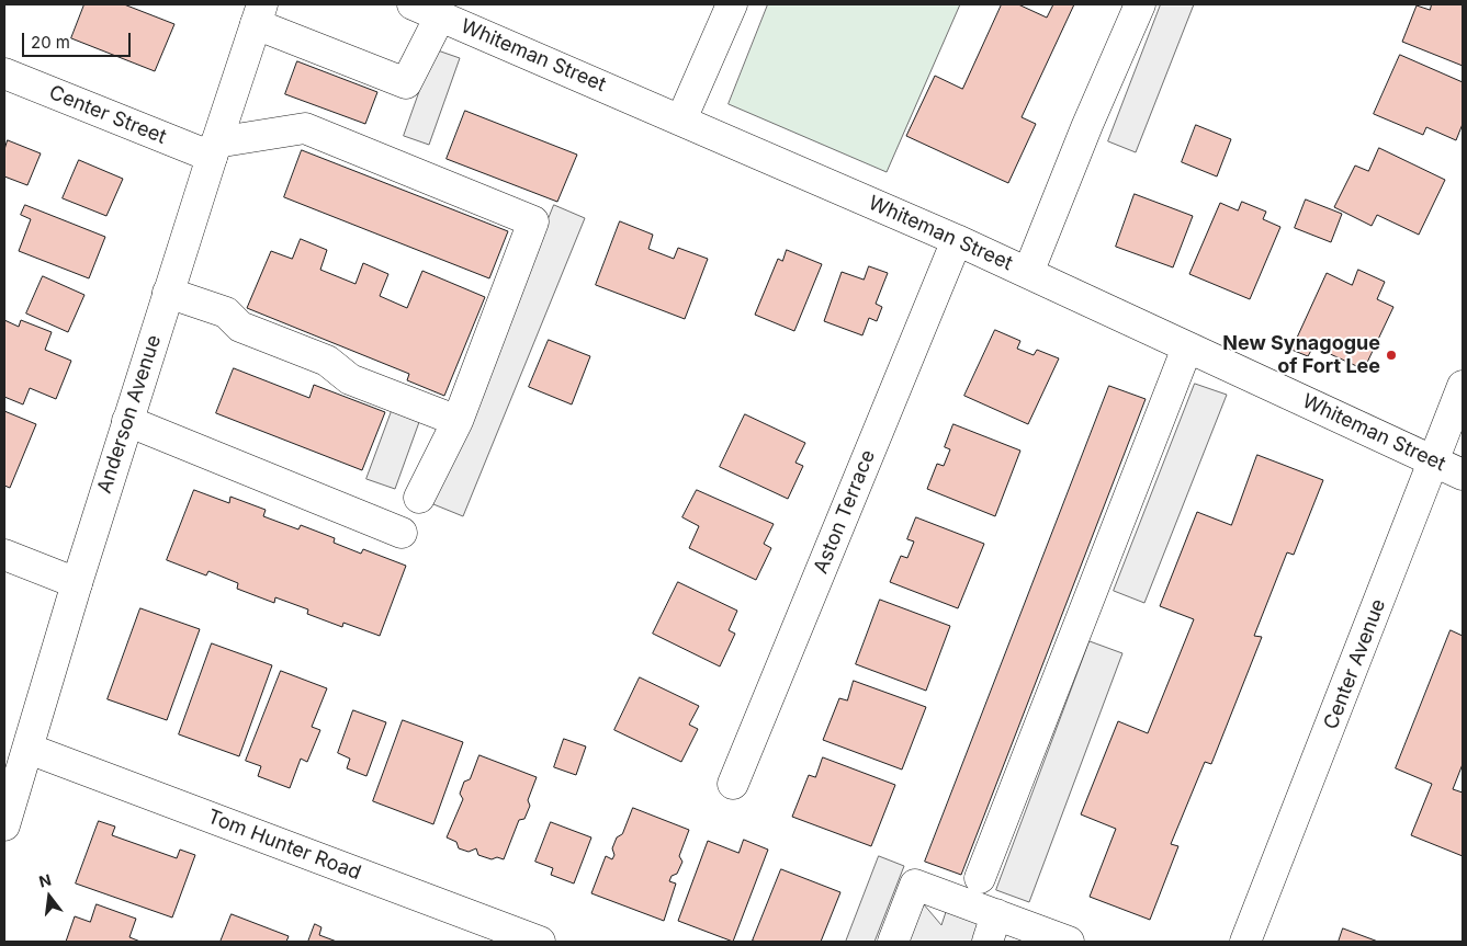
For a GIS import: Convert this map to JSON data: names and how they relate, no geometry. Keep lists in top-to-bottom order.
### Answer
{
  "streets": {
    "street": [
      "Whiteman Street",
      "Center Street",
      "Anderson Avenue",
      "Aston Terrace",
      "Center Avenue",
      "Tom Hunter Road"
    ]
  },
  "crossings": [
    ["Whiteman Street", "Aston Terrace"],
    ["Whiteman Street", "Center Avenue"],
    ["Center Street", "Anderson Avenue"],
    ["Anderson Avenue", "Tom Hunter Road"]
  ],
  "places": ["New Synagogue of Fort Lee"],
  "scale_bar": "20 m",
  "north": "top"
}
